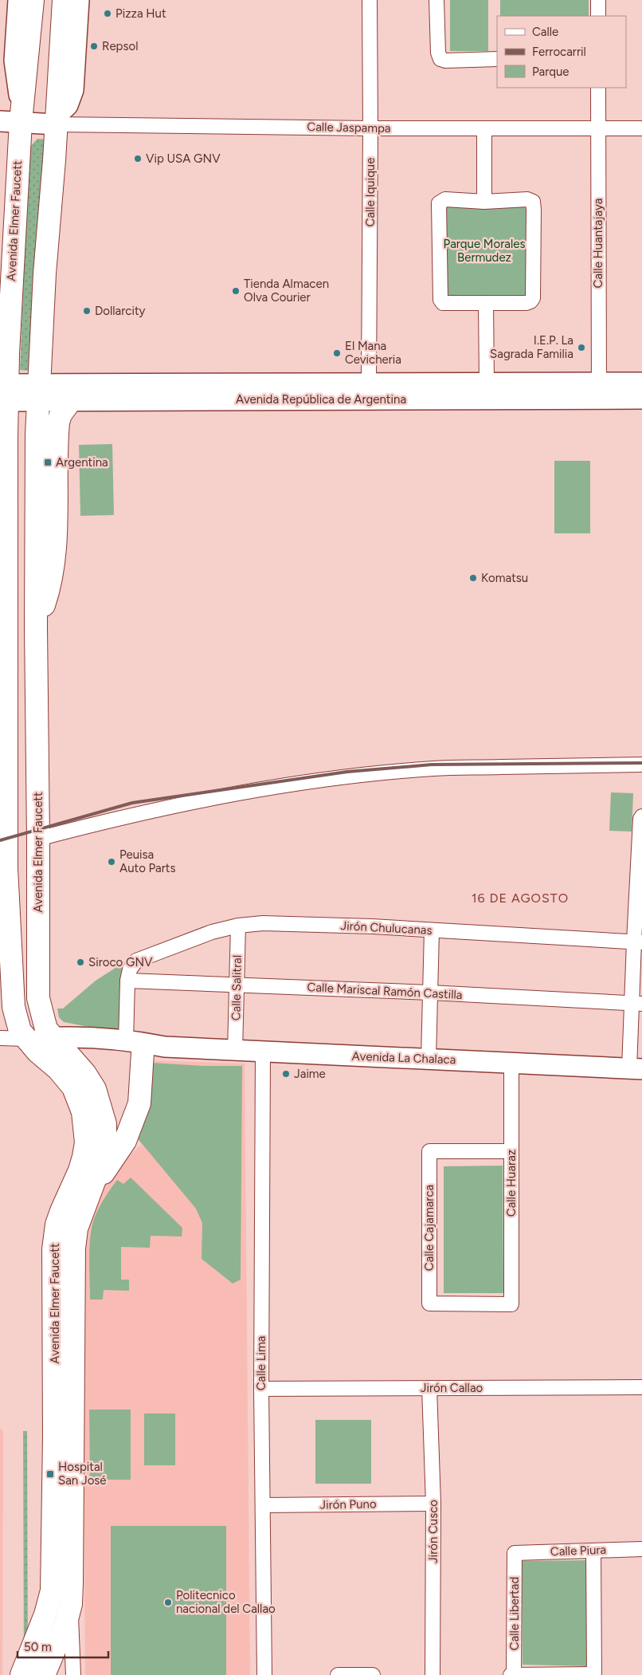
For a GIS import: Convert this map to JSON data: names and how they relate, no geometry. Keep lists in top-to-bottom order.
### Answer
{
  "streets": {
    "main road": ["Avenida Elmer Faucett", "Avenida República de Argentina", "Avenida La Chalaca"],
    "street": [
      "Calle Jaspampa",
      "Calle Iquique",
      "Calle Huantajaya",
      "Jirón Chulucanas",
      "Calle Salitral",
      "Calle Mariscal Ramón Castilla",
      "Calle Huaraz",
      "Calle Cajamarca",
      "Calle Lima",
      "Jirón Callao",
      "Jirón Puno",
      "Jirón Cusco",
      "Calle Piura",
      "Calle Libertad"
    ]
  },
  "crossings": [
    ["Calle Jaspampa", "Calle Iquique"],
    ["Calle Jaspampa", "Avenida Elmer Faucett"],
    ["Calle Jaspampa", "Calle Huantajaya"],
    ["Calle Iquique", "Avenida República de Argentina"],
    ["Avenida Elmer Faucett", "Avenida República de Argentina"],
    ["Avenida Elmer Faucett", "Avenida La Chalaca"],
    ["Calle Huantajaya", "Avenida República de Argentina"],
    ["Jirón Chulucanas", "Calle Salitral"],
    ["Jirón Chulucanas", "Calle Mariscal Ramón Castilla"],
    ["Calle Salitral", "Calle Mariscal Ramón Castilla"],
    ["Calle Salitral", "Avenida La Chalaca"],
    ["Avenida La Chalaca", "Calle Huaraz"],
    ["Avenida La Chalaca", "Calle Lima"],
    ["Calle Huaraz", "Calle Cajamarca"],
    ["Calle Lima", "Jirón Callao"],
    ["Calle Lima", "Jirón Puno"],
    ["Jirón Callao", "Jirón Cusco"],
    ["Jirón Puno", "Jirón Cusco"],
    ["Calle Piura", "Calle Libertad"]
  ],
  "districts": ["16 DE AGOSTO"],
  "parks": ["Parque Morales Bermudez"],
  "places": {
    "other": [
      "Pizza Hut",
      "Repsol",
      "Vip USA GNV",
      "Tienda Almacen Olva Courier",
      "Dollarcity",
      "I.E.P. La Sagrada Familia",
      "El Mana Cevicheria",
      "Komatsu",
      "Peuisa Auto Parts",
      "Siroco GNV",
      "Jaime",
      "Politecnico nacional del Callao"
    ],
    "transit": ["Argentina", "Hospital San José"]
  },
  "legend": ["Calle", "Ferrocarril", "Parque"],
  "scale_bar": "50 m"
}
